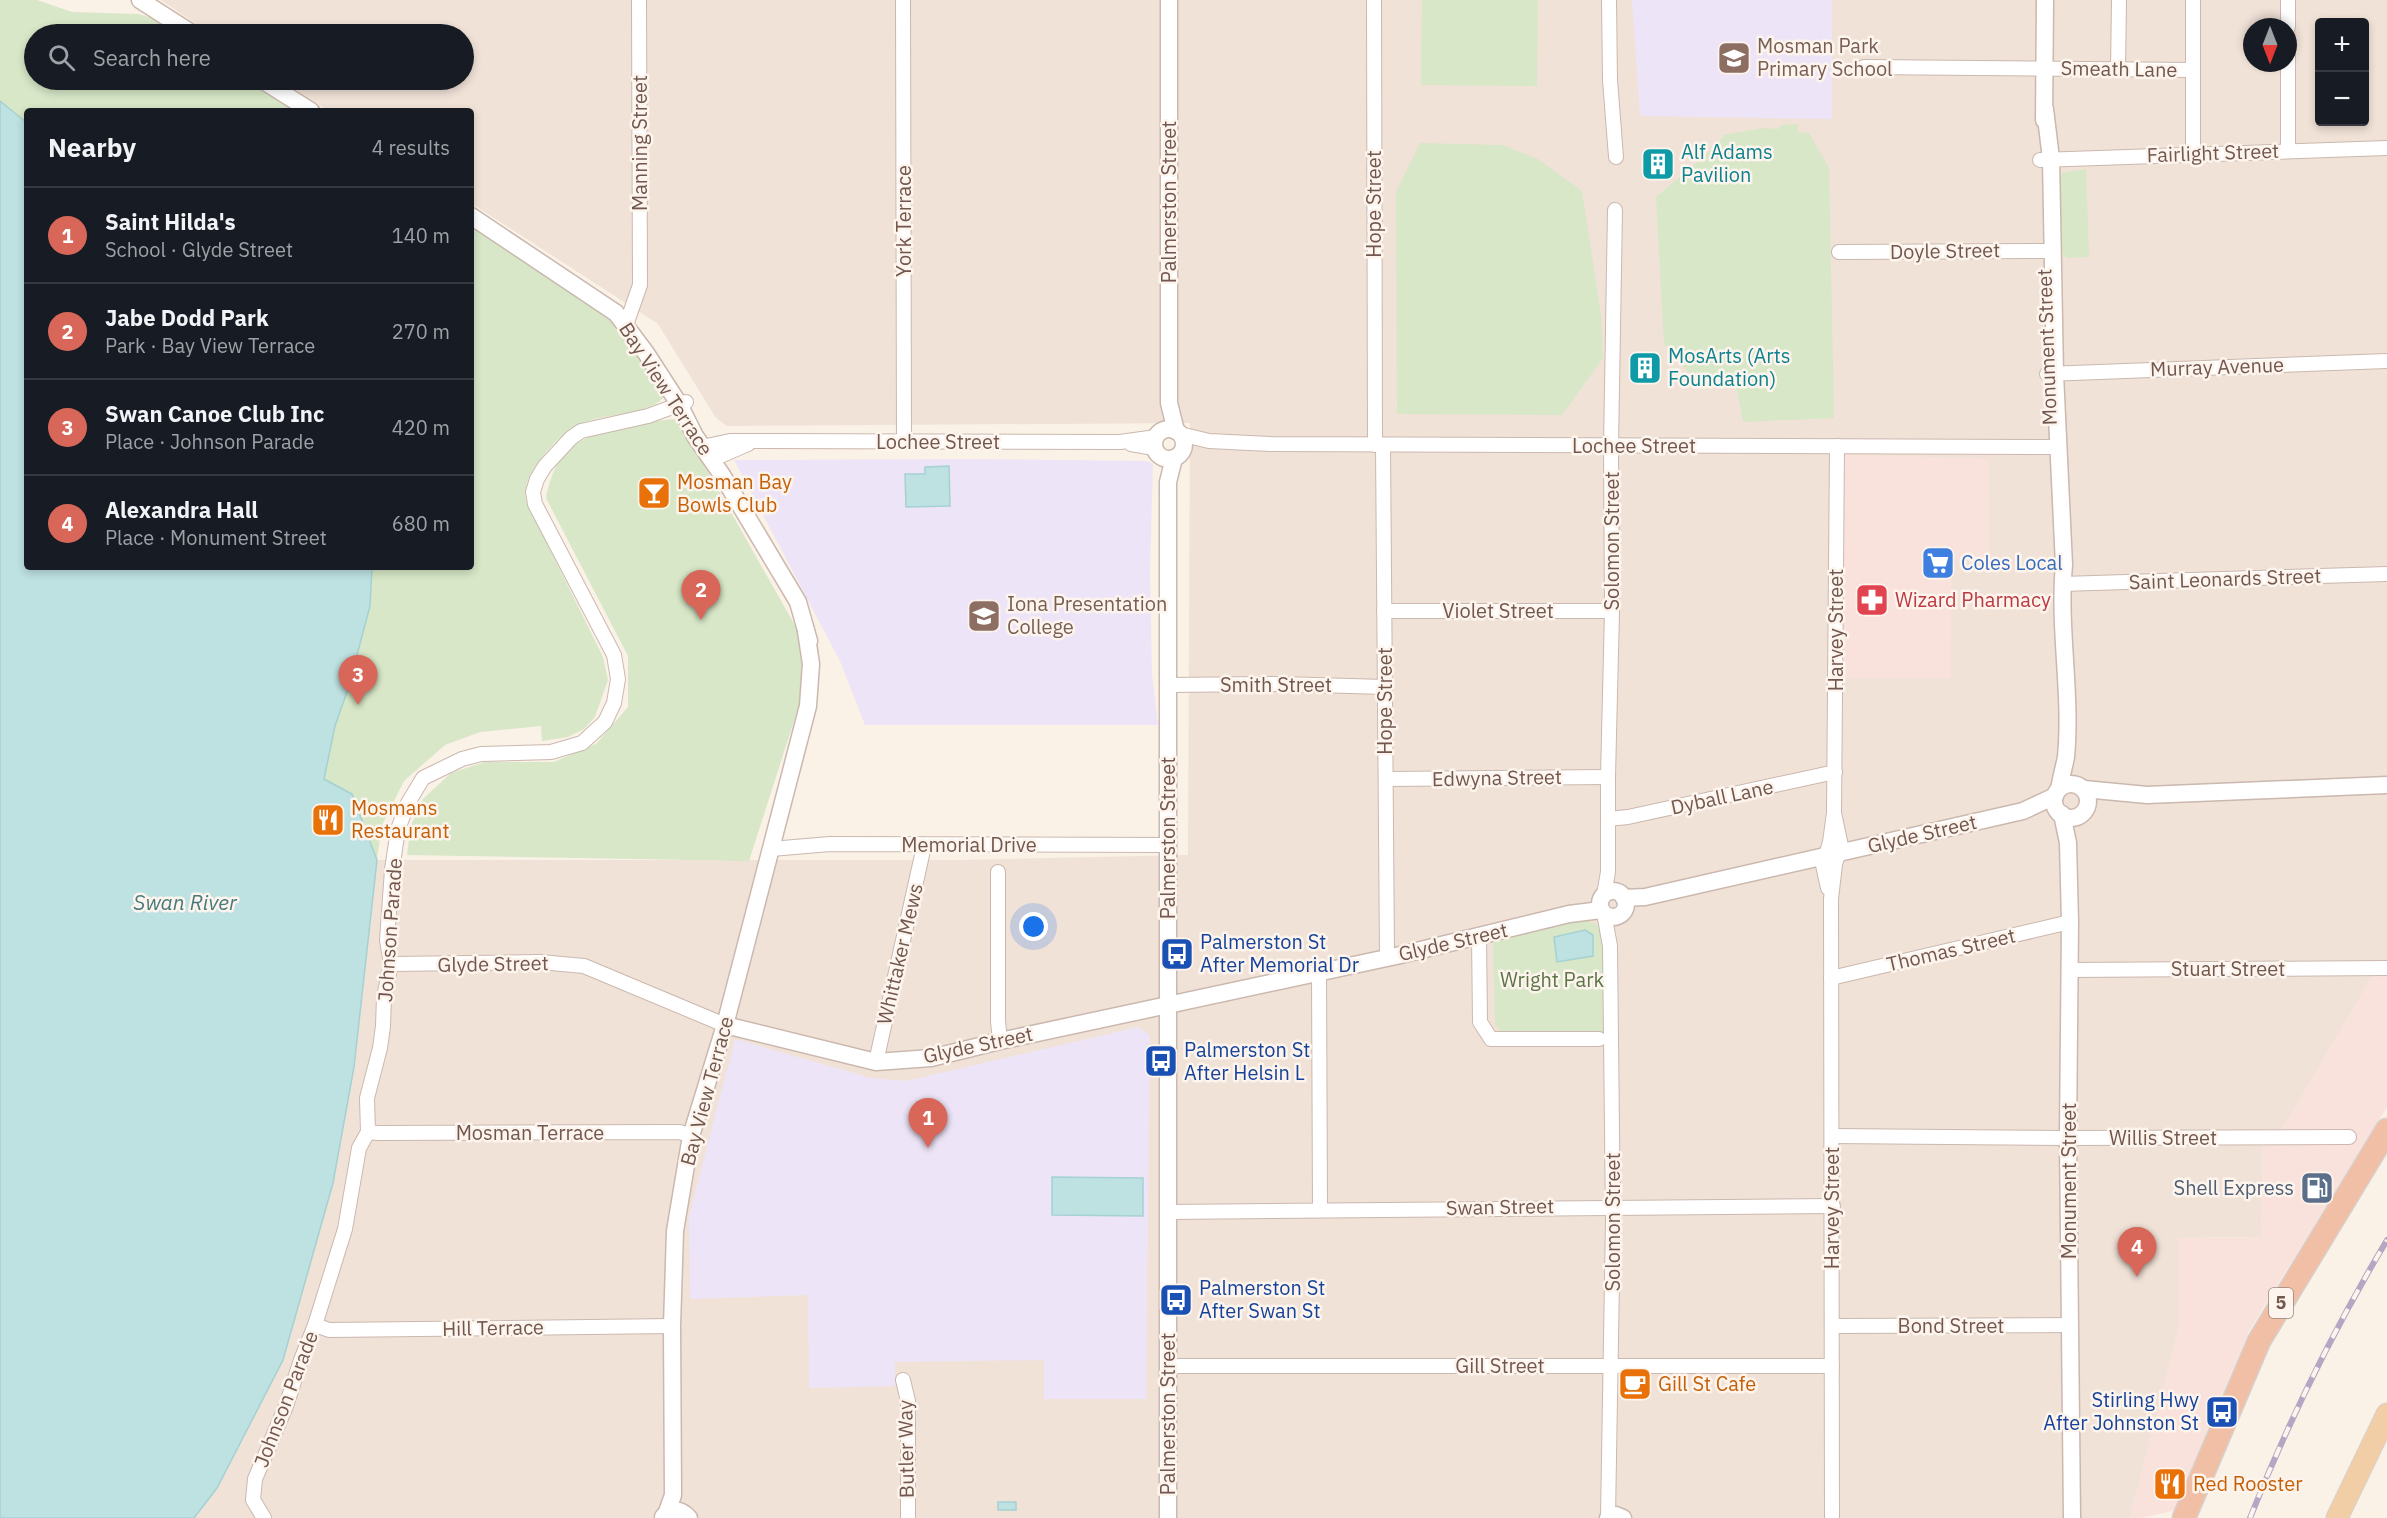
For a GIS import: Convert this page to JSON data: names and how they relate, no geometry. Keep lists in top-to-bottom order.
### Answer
{
  "streets": {
    "highway": ["5"],
    "street": [
      "Smeath Lane",
      "Manning Street",
      "Fairlight Street",
      "Palmerston Street",
      "Hope Street",
      "York Terrace",
      "Doyle Street",
      "Monument Street",
      "Murray Avenue",
      "Bay View Terrace",
      "Lochee Street",
      "Solomon Street",
      "Saint Leonards Street",
      "Violet Street",
      "Harvey Street",
      "Smith Street",
      "Edwyna Street",
      "Dyball Lane",
      "Glyde Street",
      "Memorial Drive",
      "Johnson Parade",
      "Thomas Street",
      "Whittaker Mews",
      "Stuart Street",
      "Mosman Terrace",
      "Willis Street",
      "Swan Street",
      "Bond Street",
      "Hill Terrace",
      "Gill Street",
      "Butler Way"
    ]
  },
  "crossings": [
    ["Smeath Lane", "Monument Street"],
    ["Manning Street", "Bay View Terrace"],
    ["Fairlight Street", "Monument Street"],
    ["Palmerston Street", "Lochee Street"],
    ["Palmerston Street", "Smith Street"],
    ["Palmerston Street", "Glyde Street"],
    ["Palmerston Street", "Memorial Drive"],
    ["Palmerston Street", "Swan Street"],
    ["Palmerston Street", "Gill Street"],
    ["Hope Street", "Lochee Street"],
    ["Hope Street", "Violet Street"],
    ["Hope Street", "Smith Street"],
    ["Hope Street", "Edwyna Street"],
    ["Hope Street", "Glyde Street"],
    ["York Terrace", "Lochee Street"],
    ["Doyle Street", "Monument Street"],
    ["Monument Street", "Murray Avenue"],
    ["Monument Street", "Lochee Street"],
    ["Monument Street", "Saint Leonards Street"],
    ["Monument Street", "Glyde Street"],
    ["Monument Street", "Thomas Street"],
    ["Monument Street", "Stuart Street"],
    ["Monument Street", "Willis Street"],
    ["Monument Street", "Bond Street"],
    ["Bay View Terrace", "Lochee Street"],
    ["Bay View Terrace", "Glyde Street"],
    ["Bay View Terrace", "Memorial Drive"],
    ["Bay View Terrace", "Johnson Parade"],
    ["Bay View Terrace", "Mosman Terrace"],
    ["Bay View Terrace", "Hill Terrace"],
    ["Lochee Street", "Solomon Street"],
    ["Lochee Street", "Harvey Street"],
    ["Solomon Street", "Violet Street"],
    ["Solomon Street", "Edwyna Street"],
    ["Solomon Street", "Dyball Lane"],
    ["Solomon Street", "Glyde Street"],
    ["Solomon Street", "Swan Street"],
    ["Solomon Street", "Gill Street"],
    ["Harvey Street", "Dyball Lane"],
    ["Harvey Street", "Glyde Street"],
    ["Harvey Street", "Thomas Street"],
    ["Harvey Street", "Willis Street"],
    ["Harvey Street", "Swan Street"],
    ["Harvey Street", "Bond Street"],
    ["Harvey Street", "Gill Street"],
    ["Glyde Street", "Johnson Parade"],
    ["Glyde Street", "Whittaker Mews"],
    ["Memorial Drive", "Whittaker Mews"],
    ["Johnson Parade", "Mosman Terrace"],
    ["Johnson Parade", "Hill Terrace"]
  ],
  "water": ["Swan River"],
  "parks": ["Wright Park"],
  "places": {
    "school or university": ["Mosman Park Primary School", "Iona Presentation College"],
    "building": ["Alf Adams Pavilion", "MosArts (Arts Foundation)"],
    "bar": ["Mosman Bay Bowls Club"],
    "supermarket": ["Coles Local"],
    "pharmacy": ["Wizard Pharmacy"],
    "restaurant": ["Mosmans Restaurant", "Red Rooster"],
    "bus stop": [
      "Palmerston St After Memorial Dr",
      "Palmerston St After Helsin L",
      "Palmerston St After Swan St",
      "Stirling Hwy After Johnston St"
    ],
    "fuel station": ["Shell Express"],
    "cafe": ["Gill St Cafe"]
  },
  "north": "bottom",
  "page": {
    "map_buttons": ["+", "−"],
    "search": "Search here",
    "heading": ["Nearby", "4 results"],
    "list": [
      {
        "mark": "1",
        "name": "Saint Hilda's",
        "note": "School · Glyde Street",
        "value": "140 m"
      },
      {
        "mark": "2",
        "name": "Jabe Dodd Park",
        "note": "Park · Bay View Terrace",
        "value": "270 m"
      },
      {
        "mark": "3",
        "name": "Swan Canoe Club Inc",
        "note": "Place · Johnson Parade",
        "value": "420 m"
      },
      {
        "mark": "4",
        "name": "Alexandra Hall",
        "note": "Place · Monument Street",
        "value": "680 m"
      }
    ],
    "pins": [
      "2",
      "3",
      "1",
      "4"
    ]
  }
}
